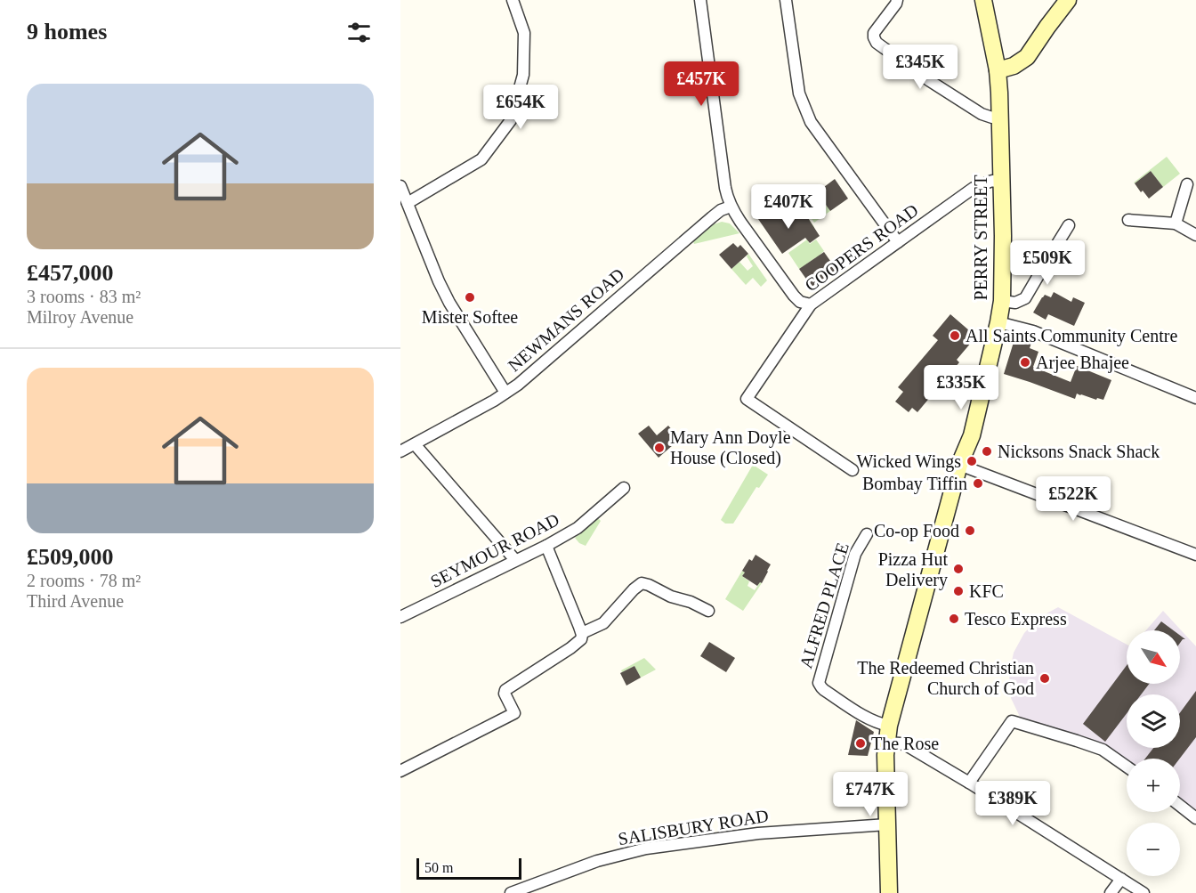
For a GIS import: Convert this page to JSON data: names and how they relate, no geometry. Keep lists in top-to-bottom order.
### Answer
{
  "streets": {
    "street": [
      "PERRY STREET",
      "COOPERS ROAD",
      "NEWMANS ROAD",
      "SEYMOUR ROAD",
      "ALFRED PLACE",
      "SALISBURY ROAD"
    ]
  },
  "crossings": [
    ["PERRY STREET", "COOPERS ROAD"],
    ["PERRY STREET", "ALFRED PLACE"],
    ["PERRY STREET", "SALISBURY ROAD"]
  ],
  "places": [
    "Mister Softee",
    "All Saints Community Centre",
    "Arjee Bhajee",
    "Mary Ann Doyle House (Closed)",
    "Nicksons Snack Shack",
    "Wicked Wings",
    "Bombay Tiffin",
    "Co-op Food",
    "Pizza Hut Delivery",
    "KFC",
    "Tesco Express",
    "The Redeemed Christian Church of God",
    "The Rose"
  ],
  "scale_bar": "50 m",
  "north": "bottom right",
  "page": {
    "heading": "9 homes",
    "price": [
      "£345K",
      "£457K",
      "£654K",
      "£407K",
      "£509K",
      "£335K",
      "£522K",
      "£747K",
      "£389K"
    ],
    "list": [
      {
        "name": "£457,000",
        "note": "3 rooms · 83 m² · Milroy Avenue"
      },
      {
        "name": "£509,000",
        "note": "2 rooms · 78 m² · Third Avenue"
      }
    ],
    "map_buttons": ["+", "−"],
    "scale": "50 m"
  }
}
